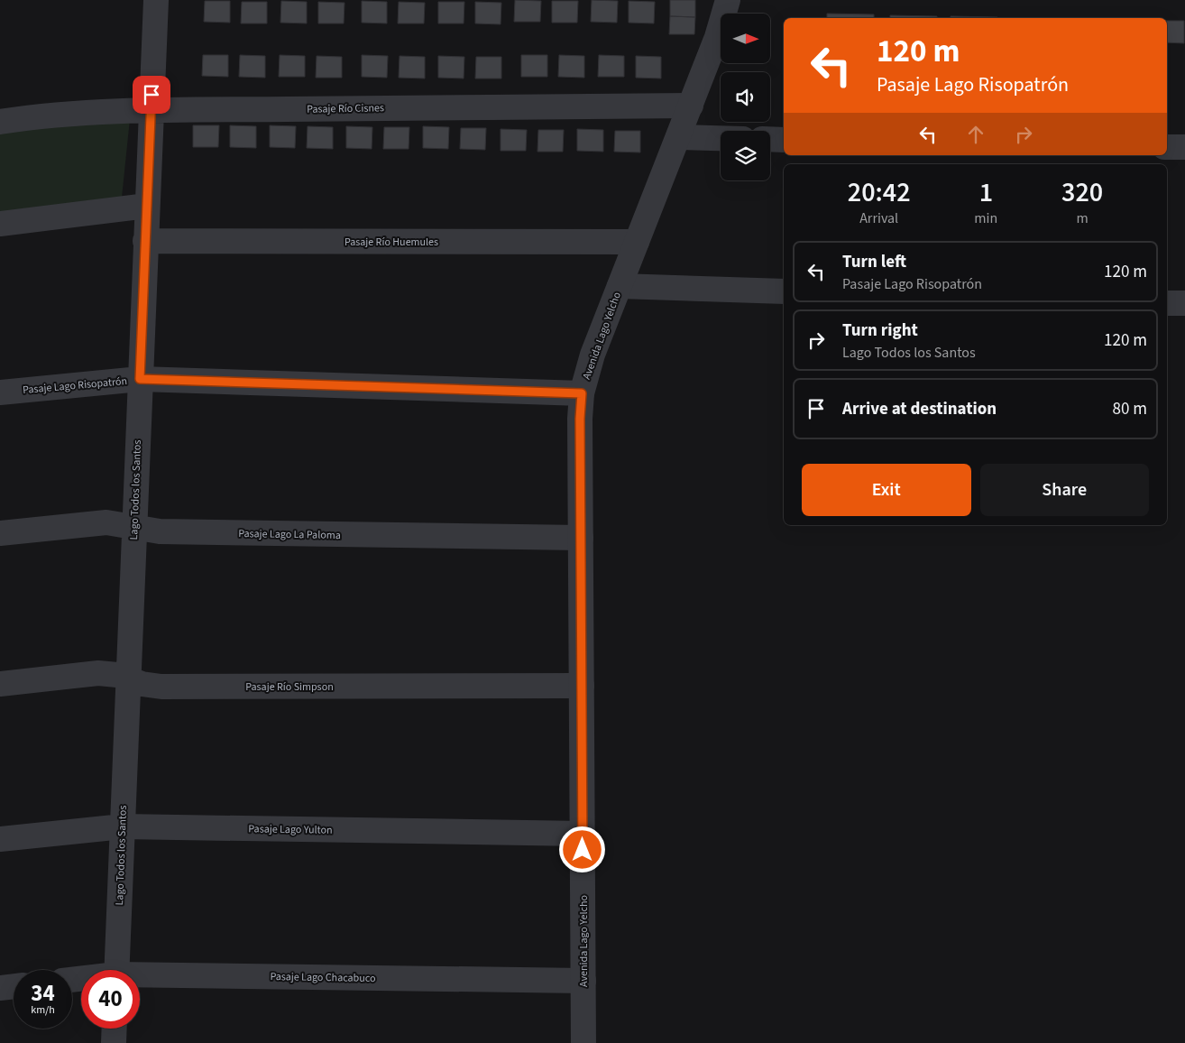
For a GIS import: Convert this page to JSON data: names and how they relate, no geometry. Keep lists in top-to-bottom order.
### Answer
{
  "streets": {
    "street": [
      "Pasaje Río Cisnes",
      "Pasaje Río Huemules",
      "Avenida Lago Yelcho",
      "Pasaje Lago Risopatrón",
      "Lago Todos los Santos",
      "Pasaje Lago La Paloma",
      "Pasaje Río Simpson",
      "Pasaje Lago Yulton",
      "Pasaje Lago Chacabuco"
    ]
  },
  "crossings": [
    ["Pasaje Río Cisnes", "Avenida Lago Yelcho"],
    ["Pasaje Río Cisnes", "Lago Todos los Santos"],
    ["Pasaje Río Huemules", "Avenida Lago Yelcho"],
    ["Pasaje Río Huemules", "Lago Todos los Santos"],
    ["Avenida Lago Yelcho", "Pasaje Lago Risopatrón"],
    ["Avenida Lago Yelcho", "Pasaje Lago La Paloma"],
    ["Avenida Lago Yelcho", "Pasaje Río Simpson"],
    ["Avenida Lago Yelcho", "Pasaje Lago Yulton"],
    ["Avenida Lago Yelcho", "Pasaje Lago Chacabuco"],
    ["Pasaje Lago Risopatrón", "Lago Todos los Santos"],
    ["Lago Todos los Santos", "Pasaje Lago La Paloma"],
    ["Lago Todos los Santos", "Pasaje Río Simpson"],
    ["Lago Todos los Santos", "Pasaje Lago Yulton"]
  ],
  "north": "right",
  "page": {
    "turn": ["120 m", "Pasaje Lago Risopatrón"],
    "eta": [
      "20:42",
      "Arrival",
      "1",
      "min",
      "320",
      "m"
    ],
    "list": [
      {
        "name": "Turn left",
        "note": "Pasaje Lago Risopatrón",
        "value": "120 m"
      },
      {
        "name": "Turn right",
        "note": "Lago Todos los Santos",
        "value": "120 m"
      },
      {
        "name": "Arrive at destination",
        "value": "80 m"
      }
    ],
    "buttons": ["Exit", "Share"],
    "speed": "34 km/h",
    "limit": "40"
  }
}
